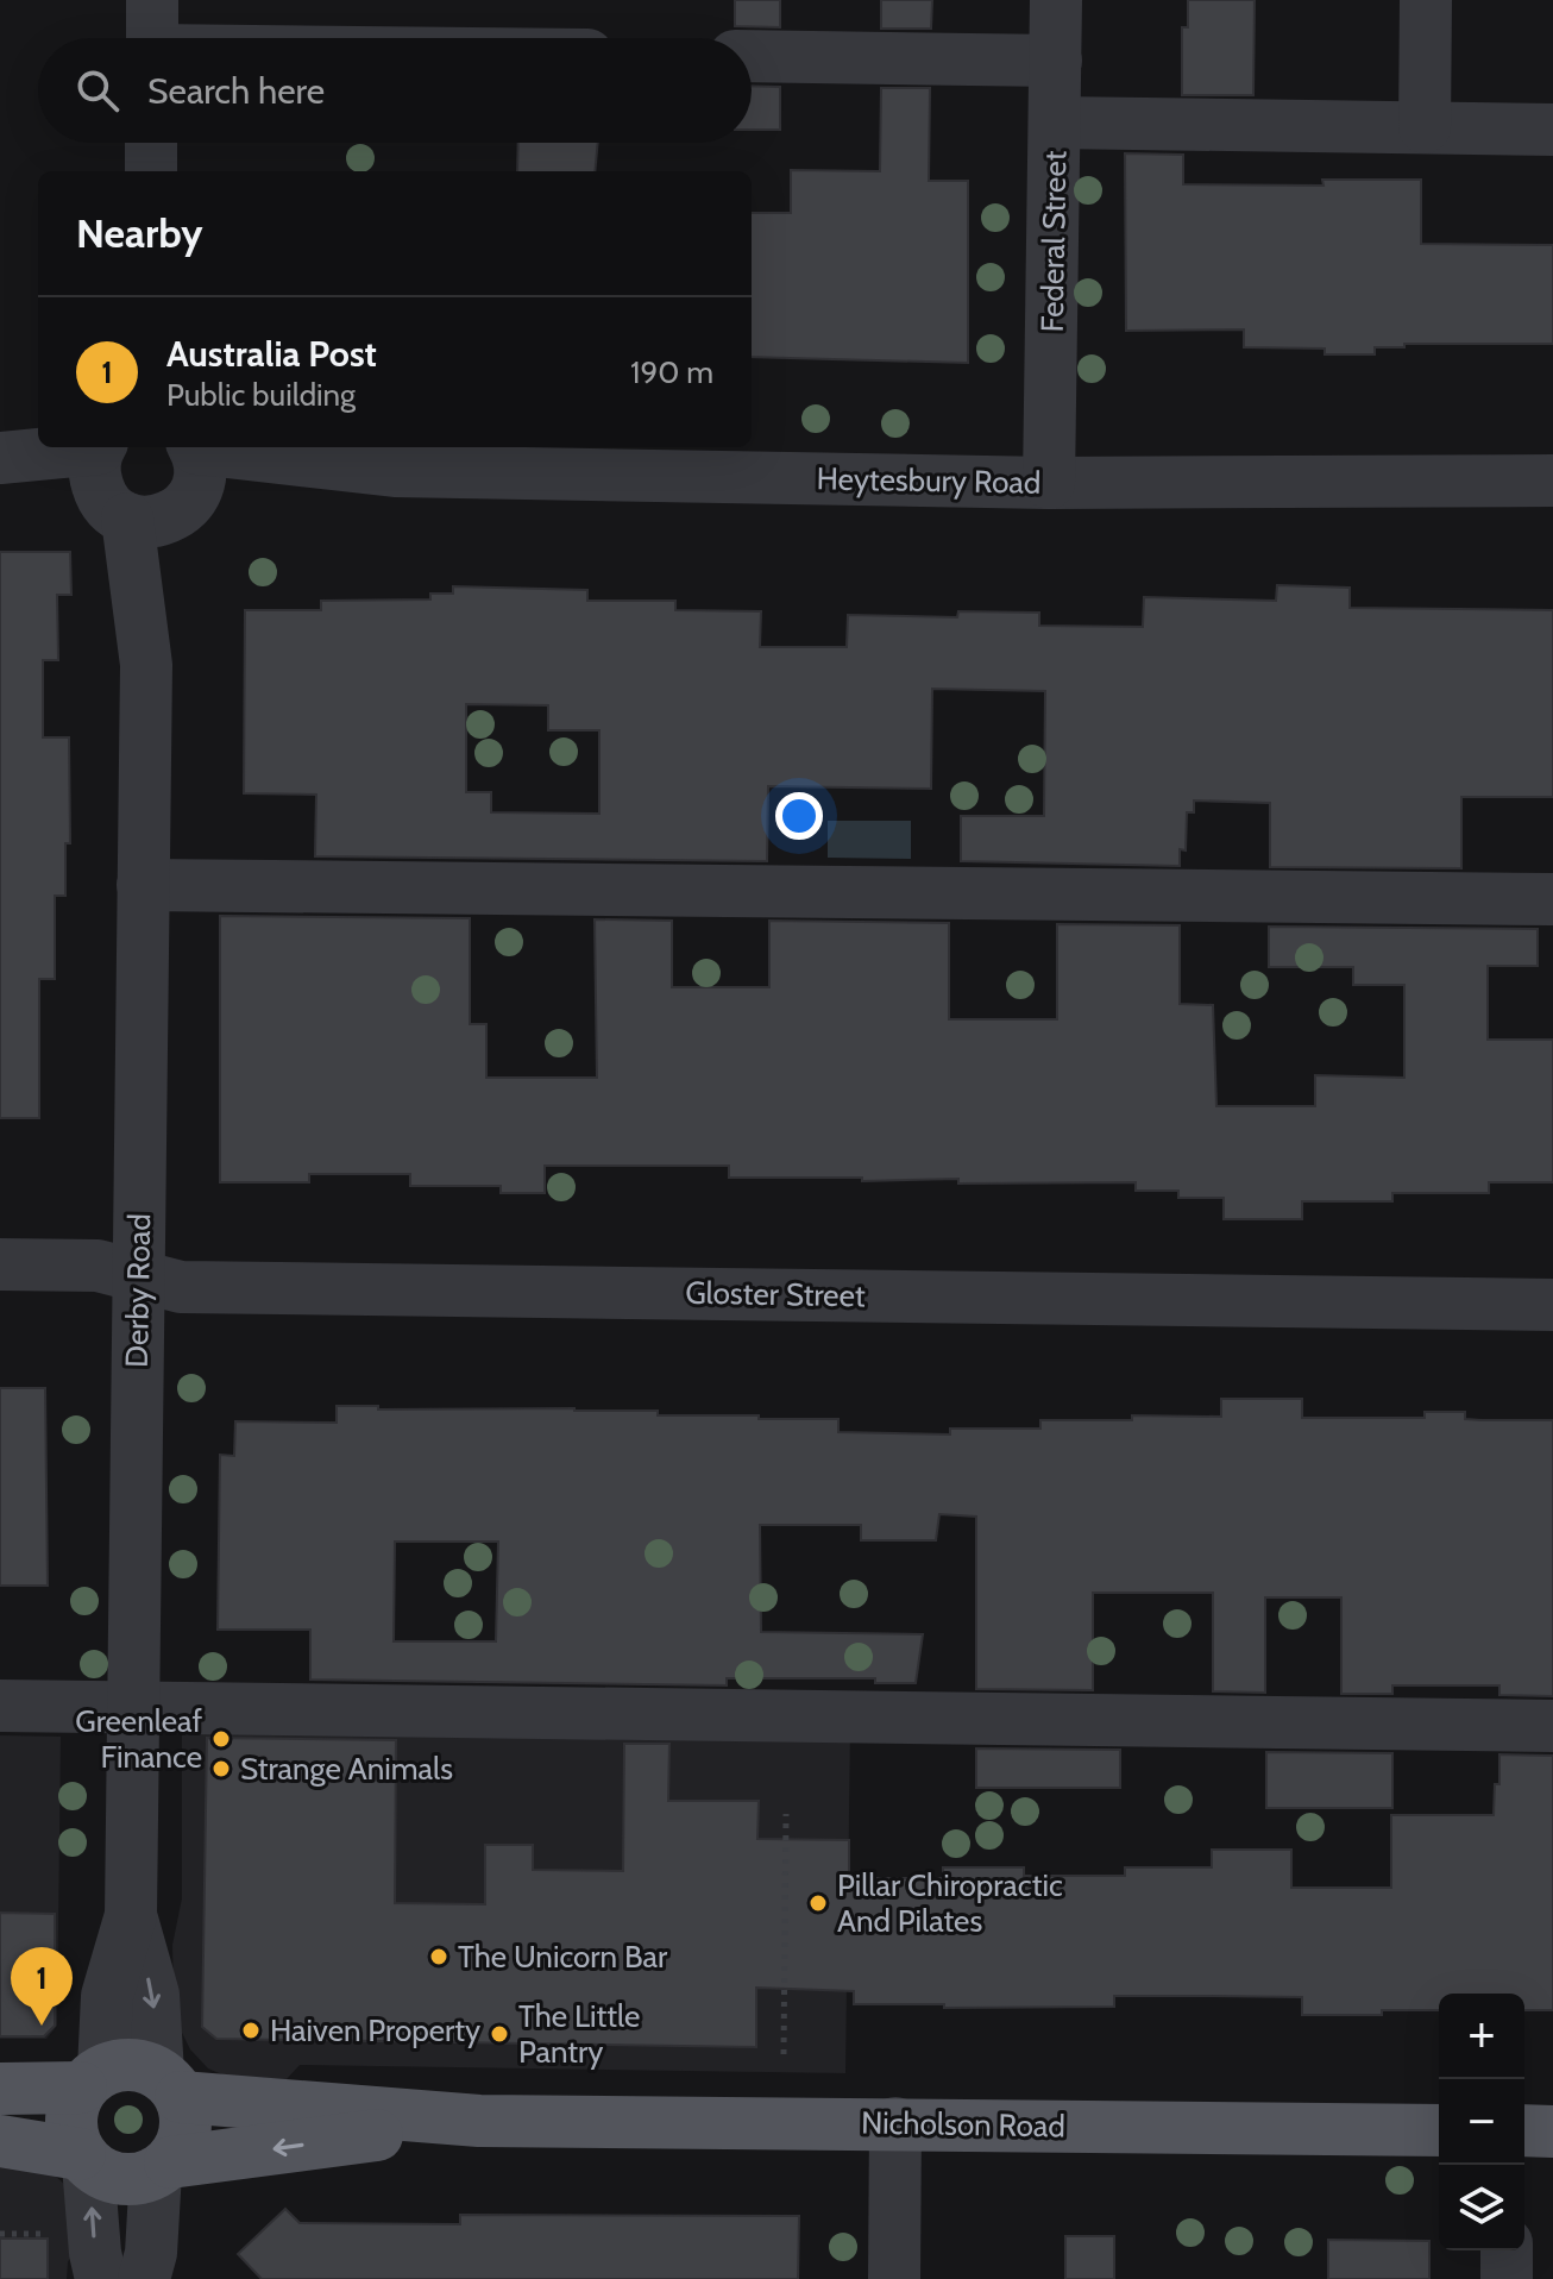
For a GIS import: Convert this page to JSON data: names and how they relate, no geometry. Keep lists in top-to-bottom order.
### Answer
{
  "streets": {
    "main road": ["Nicholson Road"],
    "street": [
      "Federal Street",
      "Heytesbury Road",
      "Derby Road",
      "Gloster Street"
    ]
  },
  "crossings": [
    ["Federal Street", "Heytesbury Road"],
    ["Heytesbury Road", "Derby Road"],
    ["Derby Road", "Gloster Street"],
    ["Derby Road", "Nicholson Road"]
  ],
  "places": [
    "Greenleaf Finance",
    "Strange Animals",
    "Pillar Chiropractic And Pilates",
    "The Unicorn Bar",
    "Haiven Property",
    "The Little Pantry"
  ],
  "page": {
    "search": "Search here",
    "heading": "Nearby",
    "list": [
      {
        "mark": "1",
        "name": "Australia Post",
        "note": "Public building",
        "value": "190 m"
      }
    ],
    "pins": "1",
    "map_buttons": ["+", "−"]
  }
}
